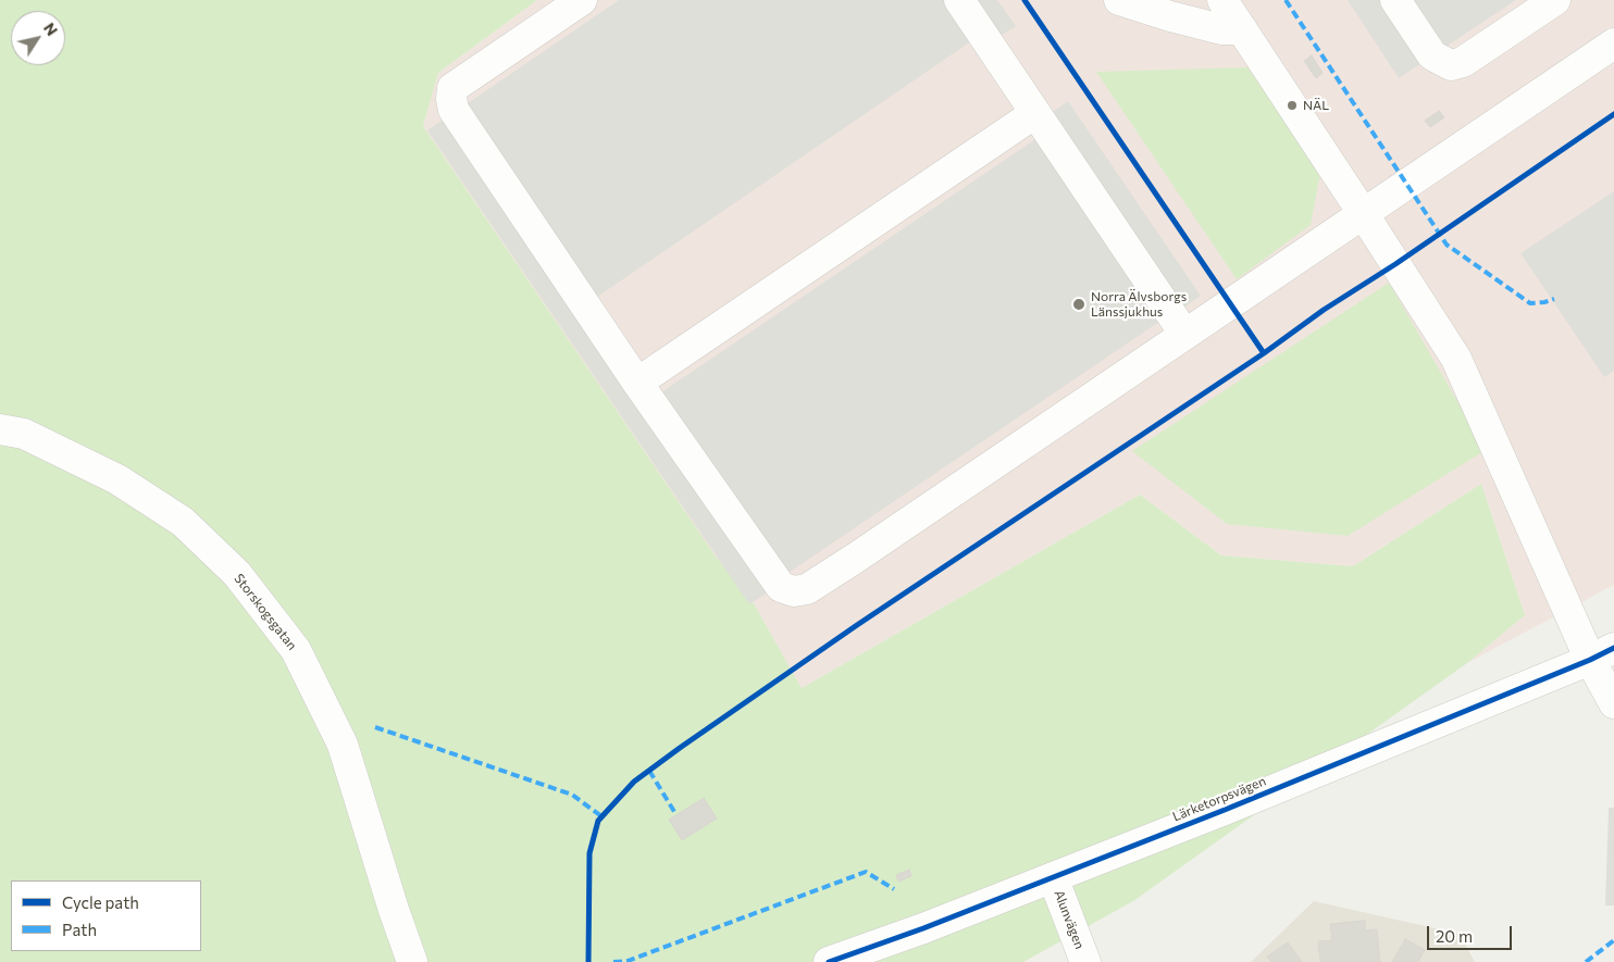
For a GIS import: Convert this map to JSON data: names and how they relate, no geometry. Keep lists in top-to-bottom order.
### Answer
{
  "streets": {
    "street": ["Storskogsgatan", "Lärketorpsvägen", "Alunvägen"]
  },
  "crossings": [
    ["Lärketorpsvägen", "Alunvägen"]
  ],
  "places": ["NÄL", "Norra Älvsborgs Länssjukhus"],
  "legend": ["Cycle path", "Path"],
  "scale_bar": "20 m",
  "north": "top right"
}
